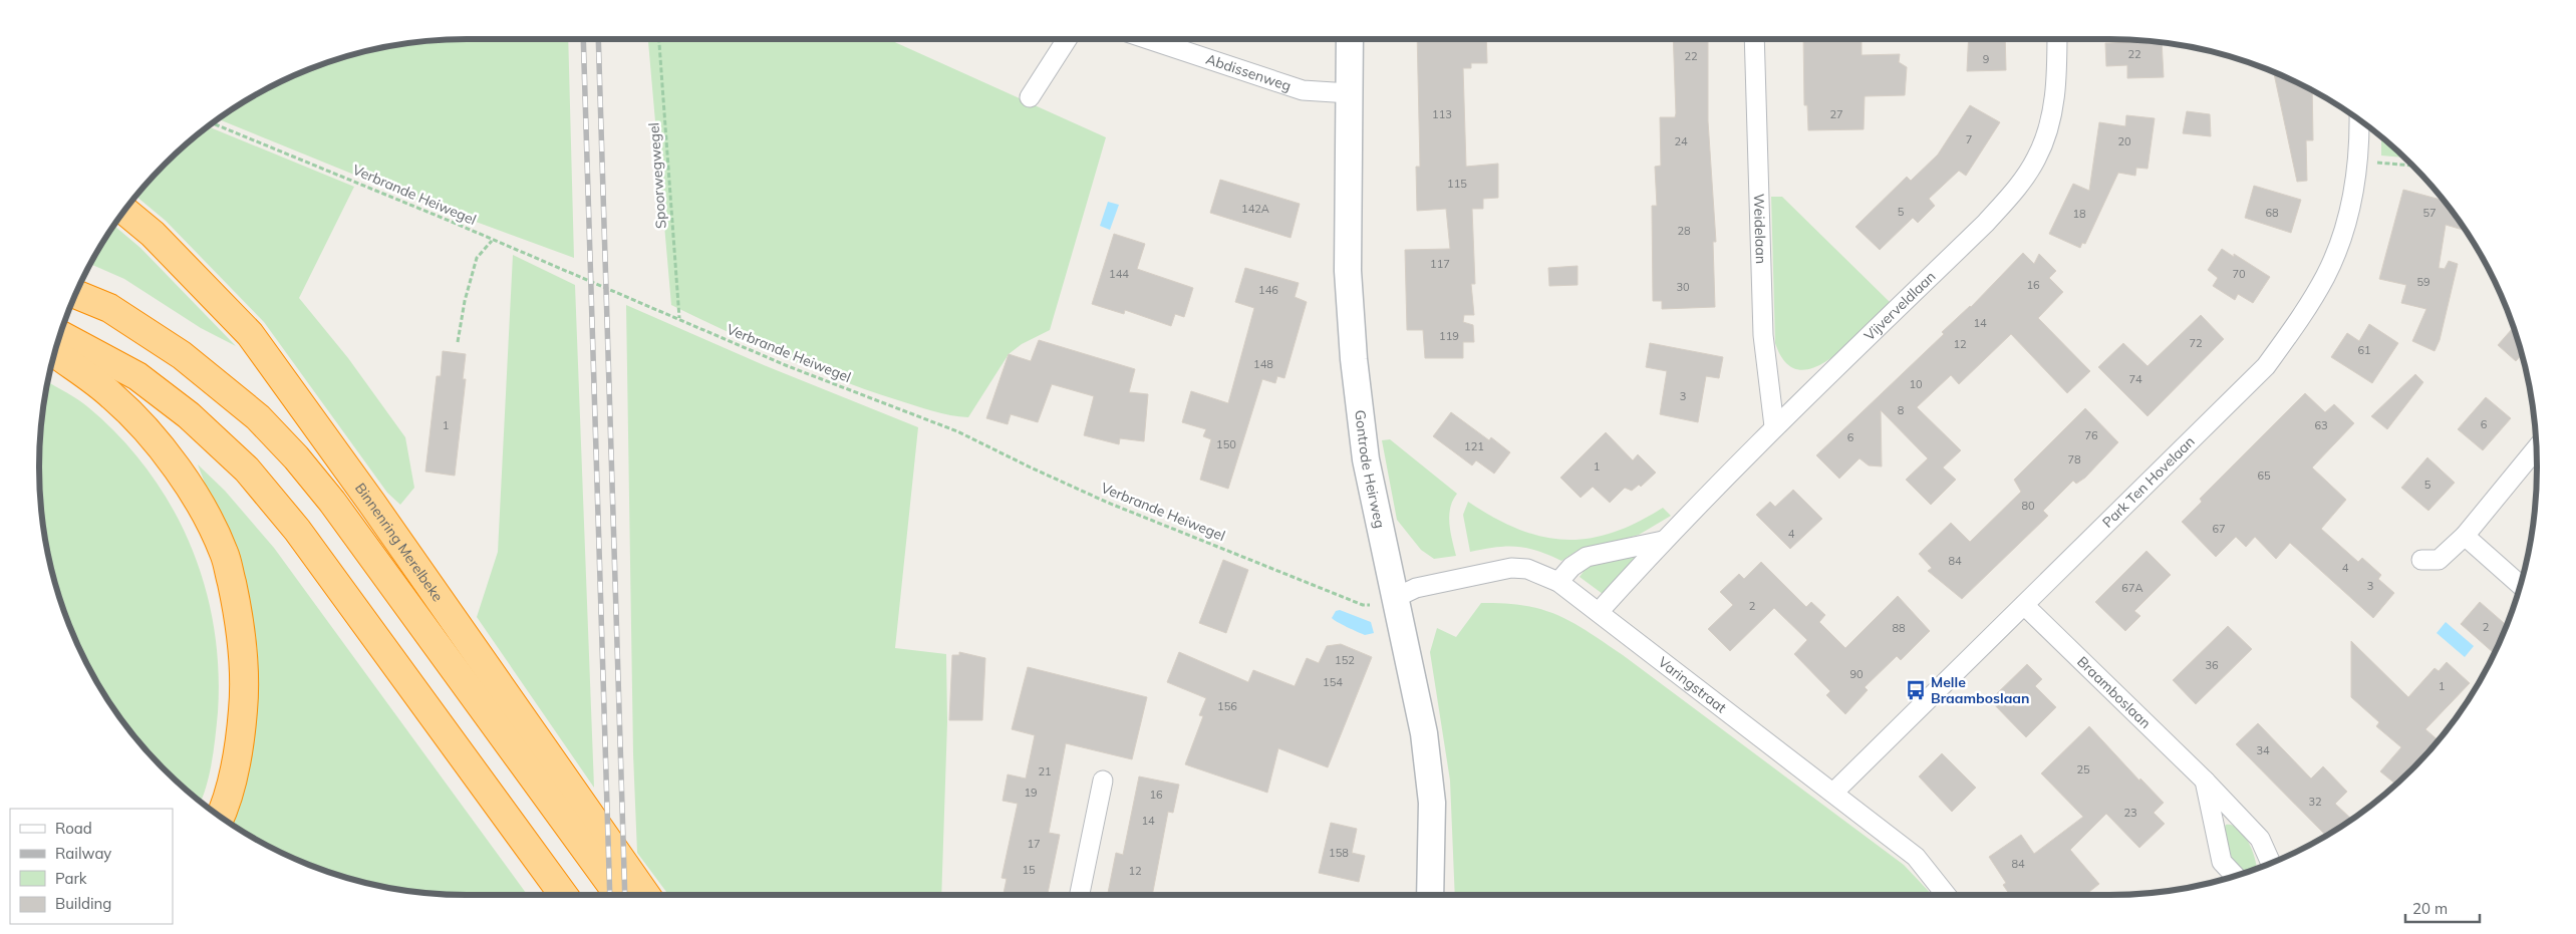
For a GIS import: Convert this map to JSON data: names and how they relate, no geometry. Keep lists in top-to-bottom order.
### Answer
{
  "streets": {
    "highway": ["Binnenring Merelbeke"],
    "street": [
      "Abdissenweg",
      "Weidelaan",
      "Vijverveldlaan",
      "Gontrode Heirweg",
      "Park Ten Hovelaan",
      "Varingstraat",
      "Braamboslaan"
    ],
    "path": ["Spoorwegwegel", "Verbrande Heiwegel"]
  },
  "crossings": [
    ["Abdissenweg", "Gontrode Heirweg"],
    ["Spoorwegwegel", "Verbrande Heiwegel"],
    ["Weidelaan", "Vijverveldlaan"],
    ["Vijverveldlaan", "Varingstraat"],
    ["Gontrode Heirweg", "Varingstraat"],
    ["Park Ten Hovelaan", "Varingstraat"],
    ["Park Ten Hovelaan", "Braamboslaan"]
  ],
  "places": {
    "bus stop": ["Melle Braamboslaan"]
  },
  "house_numbers": [
    "22",
    "22",
    "9",
    "113",
    "27",
    "7",
    "24",
    "20",
    "115",
    "142A",
    "5",
    "68",
    "57",
    "18",
    "28",
    "117",
    "144",
    "70",
    "59",
    "16",
    "30",
    "146",
    "14",
    "119",
    "72",
    "12",
    "61",
    "148",
    "74",
    "10",
    "3",
    "8",
    "6",
    "1",
    "63",
    "76",
    "6",
    "150",
    "121",
    "78",
    "1",
    "65",
    "5",
    "80",
    "67",
    "4",
    "84",
    "4",
    "3",
    "67A",
    "2",
    "2",
    "88",
    "152",
    "36",
    "90",
    "154",
    "1",
    "156",
    "34",
    "25",
    "21",
    "19",
    "16",
    "32",
    "23",
    "14",
    "17",
    "158",
    "84",
    "15",
    "12"
  ],
  "legend": [
    "Road",
    "Railway",
    "Park",
    "Building"
  ],
  "scale_bar": "20 m"
}
